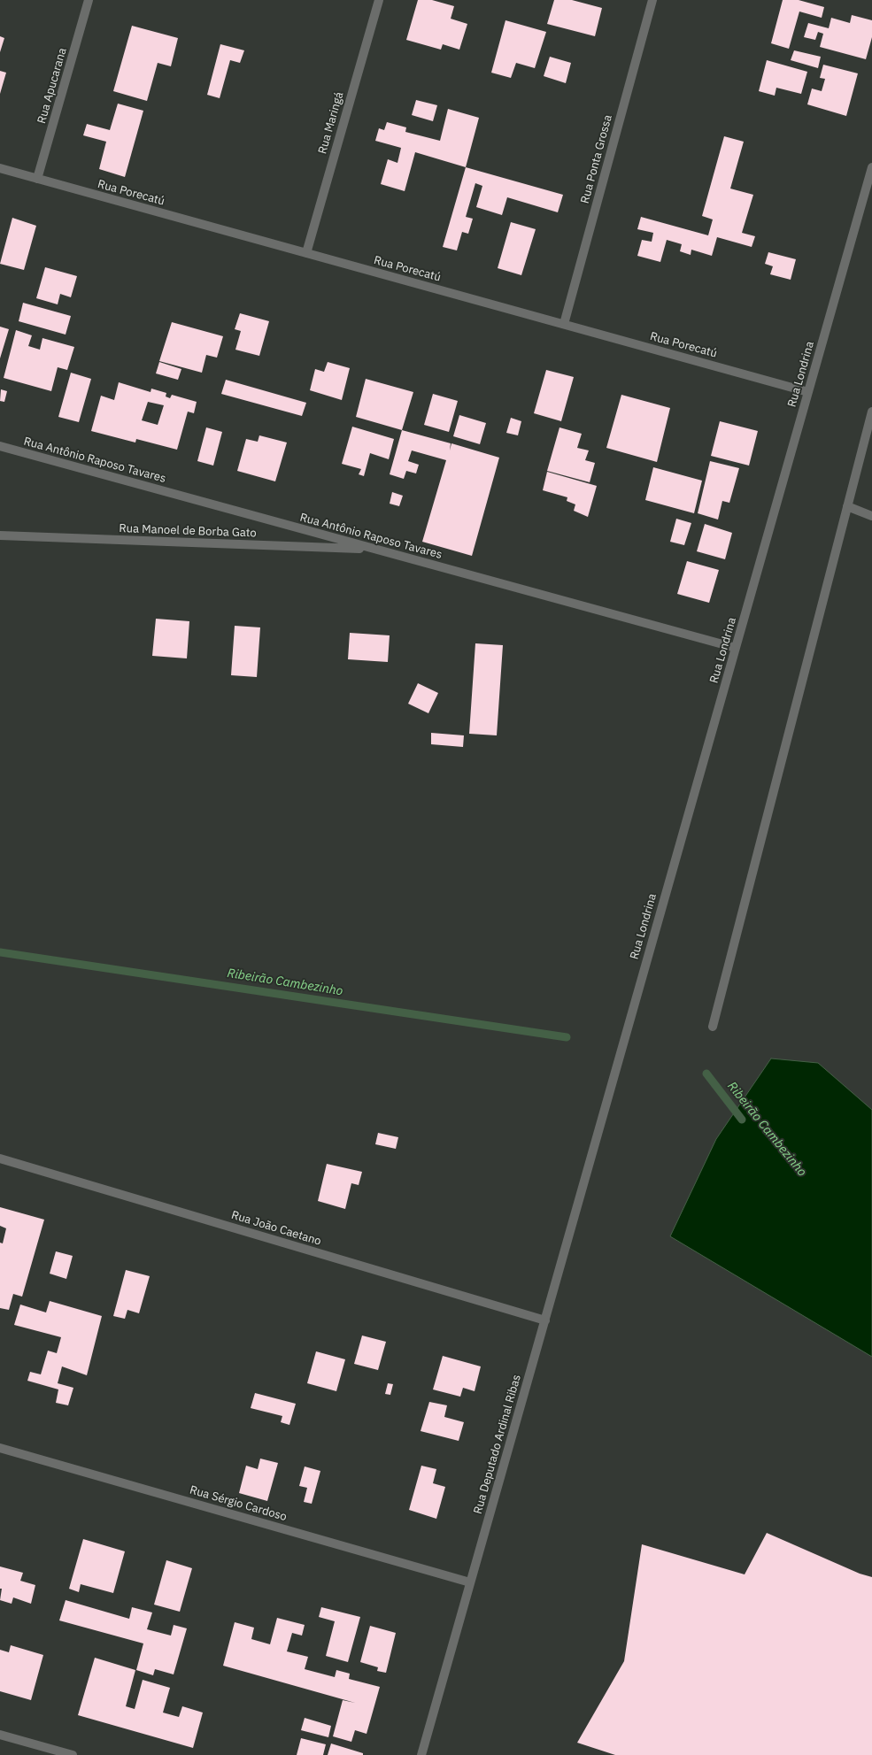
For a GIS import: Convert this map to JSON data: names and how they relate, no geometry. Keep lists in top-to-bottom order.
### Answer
{
  "streets": {
    "street": [
      "Rua Apucarana",
      "Rua Maringá",
      "Rua Ponta Grossa",
      "Rua Porecatú",
      "Rua Londrina",
      "Rua Antônio Raposo Tavares",
      "Rua Manoel de Borba Gato",
      "Rua João Caetano",
      "Rua Deputado Ardinal Ribas",
      "Rua Sérgio Cardoso"
    ]
  },
  "crossings": [
    ["Rua Apucarana", "Rua Porecatú"],
    ["Rua Maringá", "Rua Porecatú"],
    ["Rua Ponta Grossa", "Rua Porecatú"],
    ["Rua Porecatú", "Rua Londrina"],
    ["Rua Londrina", "Rua Antônio Raposo Tavares"],
    ["Rua Londrina", "Rua Deputado Ardinal Ribas"],
    ["Rua Antônio Raposo Tavares", "Rua Manoel de Borba Gato"],
    ["Rua João Caetano", "Rua Deputado Ardinal Ribas"],
    ["Rua Deputado Ardinal Ribas", "Rua Sérgio Cardoso"]
  ],
  "water": ["Ribeirão Cambezinho"]
}
